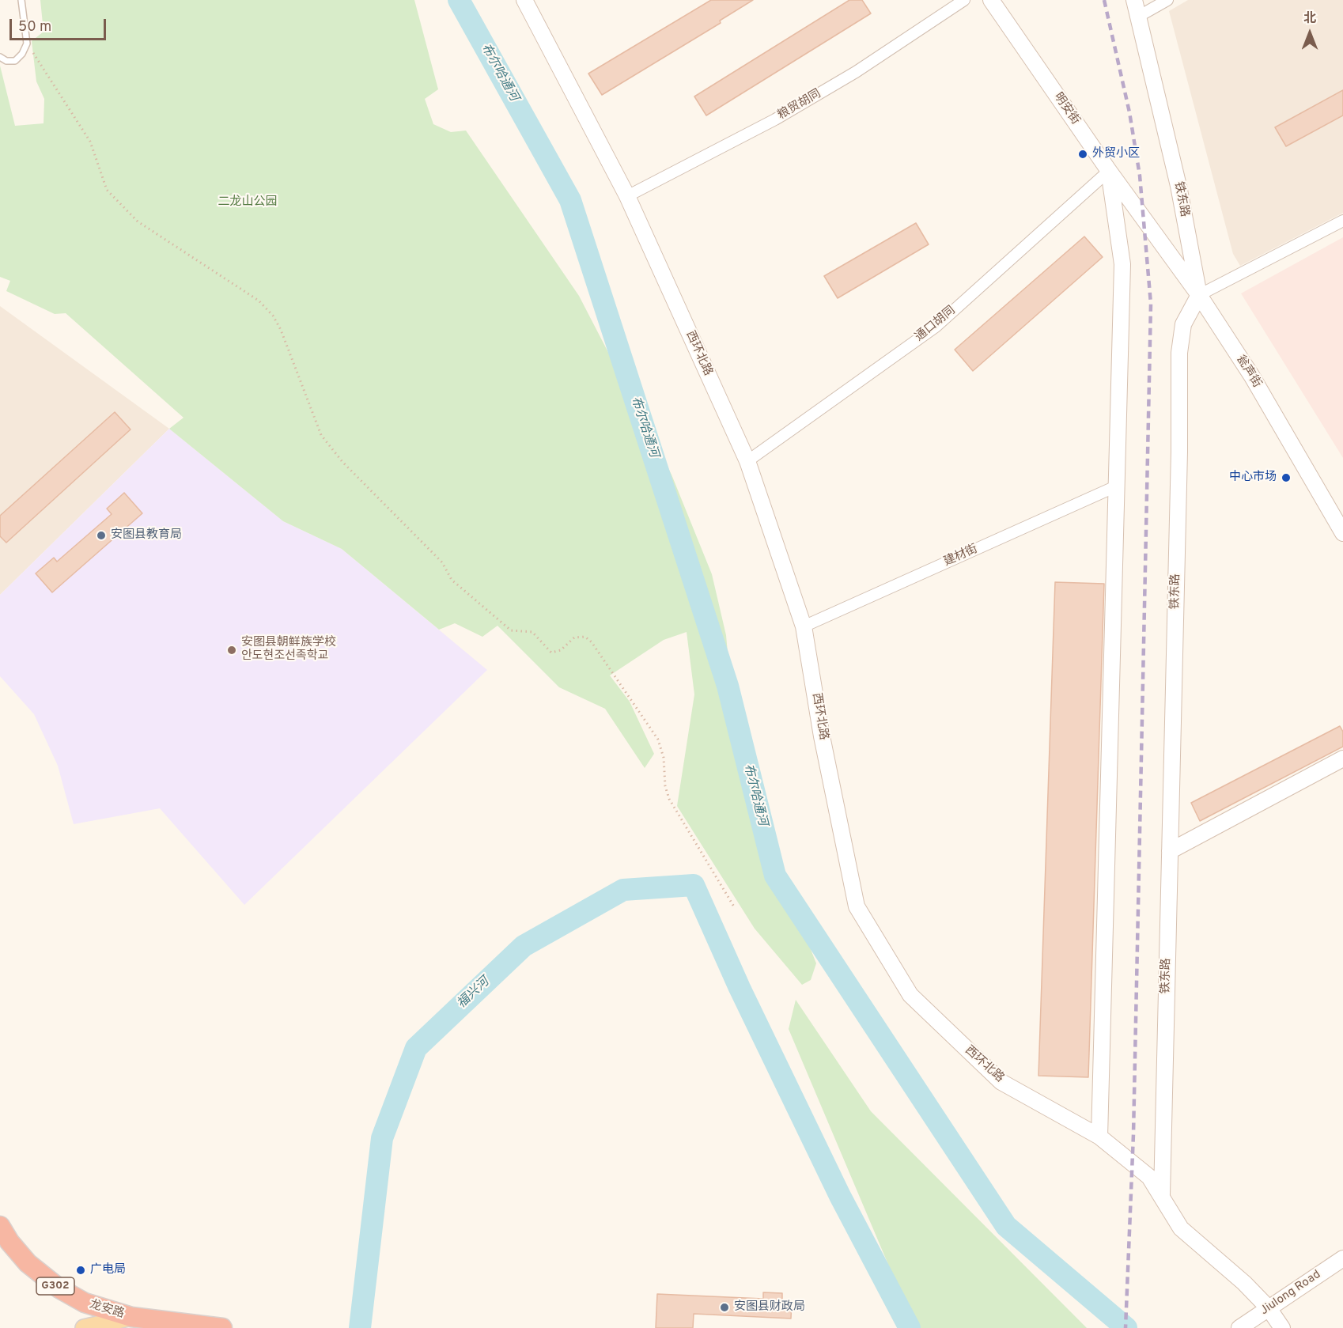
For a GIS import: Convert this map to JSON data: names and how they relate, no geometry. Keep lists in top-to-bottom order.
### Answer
{
  "streets": {
    "highway": ["G302", "龙安路"],
    "street": [
      "粮贸胡同",
      "明安街",
      "铁东路",
      "通口胡同",
      "西环北路",
      "瓮声街",
      "建材街",
      "Jiulong Road"
    ]
  },
  "crossings": [
    ["粮贸胡同", "西环北路"],
    ["明安街", "通口胡同"],
    ["明安街", "瓮声街"],
    ["铁东路", "西环北路"],
    ["铁东路", "瓮声街"],
    ["通口胡同", "西环北路"],
    ["西环北路", "建材街"],
    ["西环北路", "Jiulong Road"],
    ["G302", "龙安路"]
  ],
  "water": ["布尔哈通河", "福兴河"],
  "parks": ["二龙山公园"],
  "places": [
    "外贸小区",
    "中心市场",
    "安图县教育局",
    "安图县朝鲜族学校 안도현조선족학교",
    "广电局",
    "安图县财政局"
  ],
  "scale_bar": "50 m",
  "north": "top"
}
